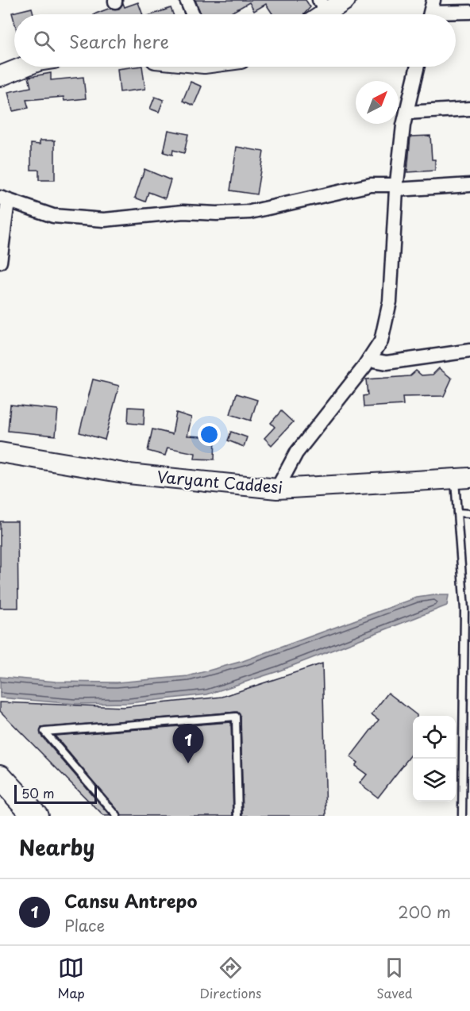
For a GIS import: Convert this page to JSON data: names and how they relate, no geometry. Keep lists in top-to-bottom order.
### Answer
{
  "streets": {
    "street": ["Varyant Caddesi"]
  },
  "scale_bar": "50 m",
  "north": "top right",
  "page": {
    "search": "Search here",
    "pins": "1",
    "scale": "50 m",
    "heading": "Nearby",
    "list": [
      {
        "mark": "1",
        "name": "Cansu Antrepo",
        "note": "Place",
        "value": "200 m"
      }
    ],
    "nav": ["Map", "Directions", "Saved"]
  }
}
